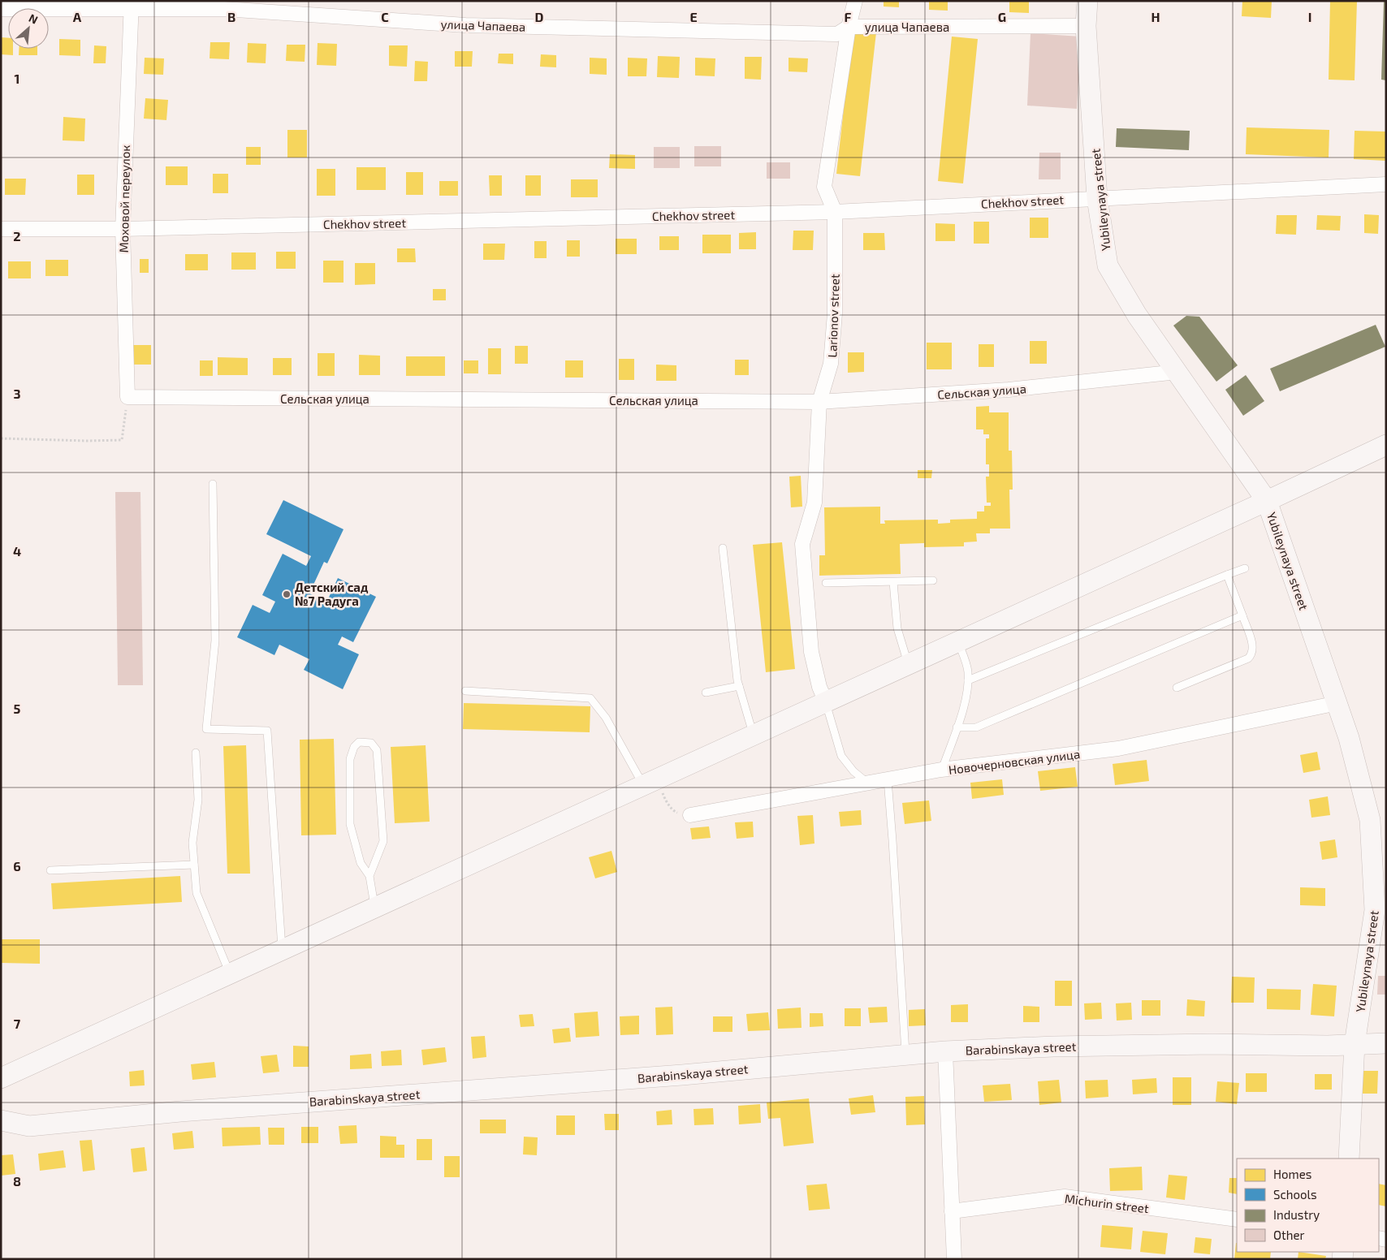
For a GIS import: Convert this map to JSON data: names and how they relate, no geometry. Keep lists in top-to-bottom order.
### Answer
{
  "streets": {
    "street": [
      "улица Чапаева",
      "Моховой переулок",
      "Yubileynaya street",
      "Chekhov street",
      "Larionov street",
      "Сельская улица",
      "Новочерновская улица",
      "Barabinskaya street",
      "Michurin street"
    ]
  },
  "crossings": [
    ["улица Чапаева", "Моховой переулок"],
    ["улица Чапаева", "Yubileynaya street"],
    ["улица Чапаева", "Larionov street"],
    ["Моховой переулок", "Chekhov street"],
    ["Моховой переулок", "Сельская улица"],
    ["Yubileynaya street", "Chekhov street"],
    ["Yubileynaya street", "Сельская улица"],
    ["Yubileynaya street", "Новочерновская улица"],
    ["Yubileynaya street", "Barabinskaya street"],
    ["Chekhov street", "Larionov street"],
    ["Larionov street", "Сельская улица"]
  ],
  "places": ["Детский сад №7 Радуга"],
  "legend": [
    "Homes",
    "Schools",
    "Industry",
    "Other"
  ],
  "north": "top right",
  "grid": {
    "columns": [
      "A",
      "B",
      "C",
      "D",
      "E",
      "F",
      "G",
      "H",
      "I"
    ],
    "rows": [
      "1",
      "2",
      "3",
      "4",
      "5",
      "6",
      "7",
      "8"
    ]
  }
}
